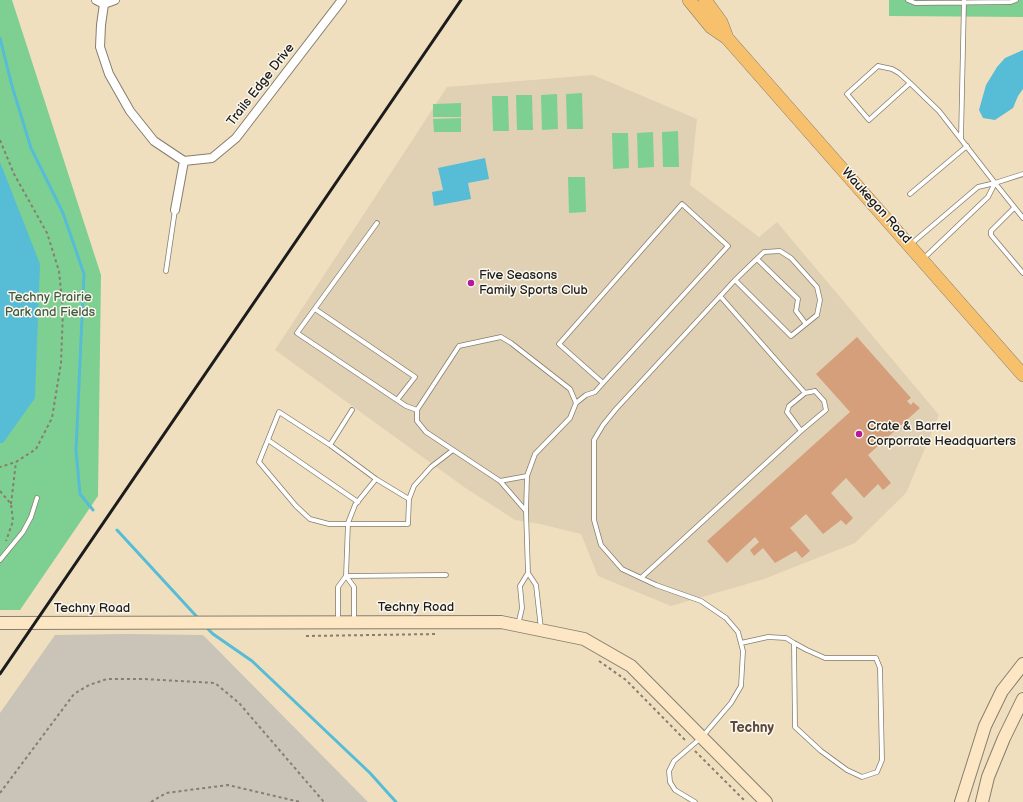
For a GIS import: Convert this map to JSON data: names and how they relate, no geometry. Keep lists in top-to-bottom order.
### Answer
{
  "streets": {
    "main road": ["Waukegan Road", "Techny Road"],
    "street": ["Trails Edge Drive"]
  },
  "districts": ["Techny"],
  "parks": ["Techny Prairie Park and Fields"],
  "places": ["Five Seasons Family Sports Club", "Crate & Barrel Corporrate Headquarters"]
}
